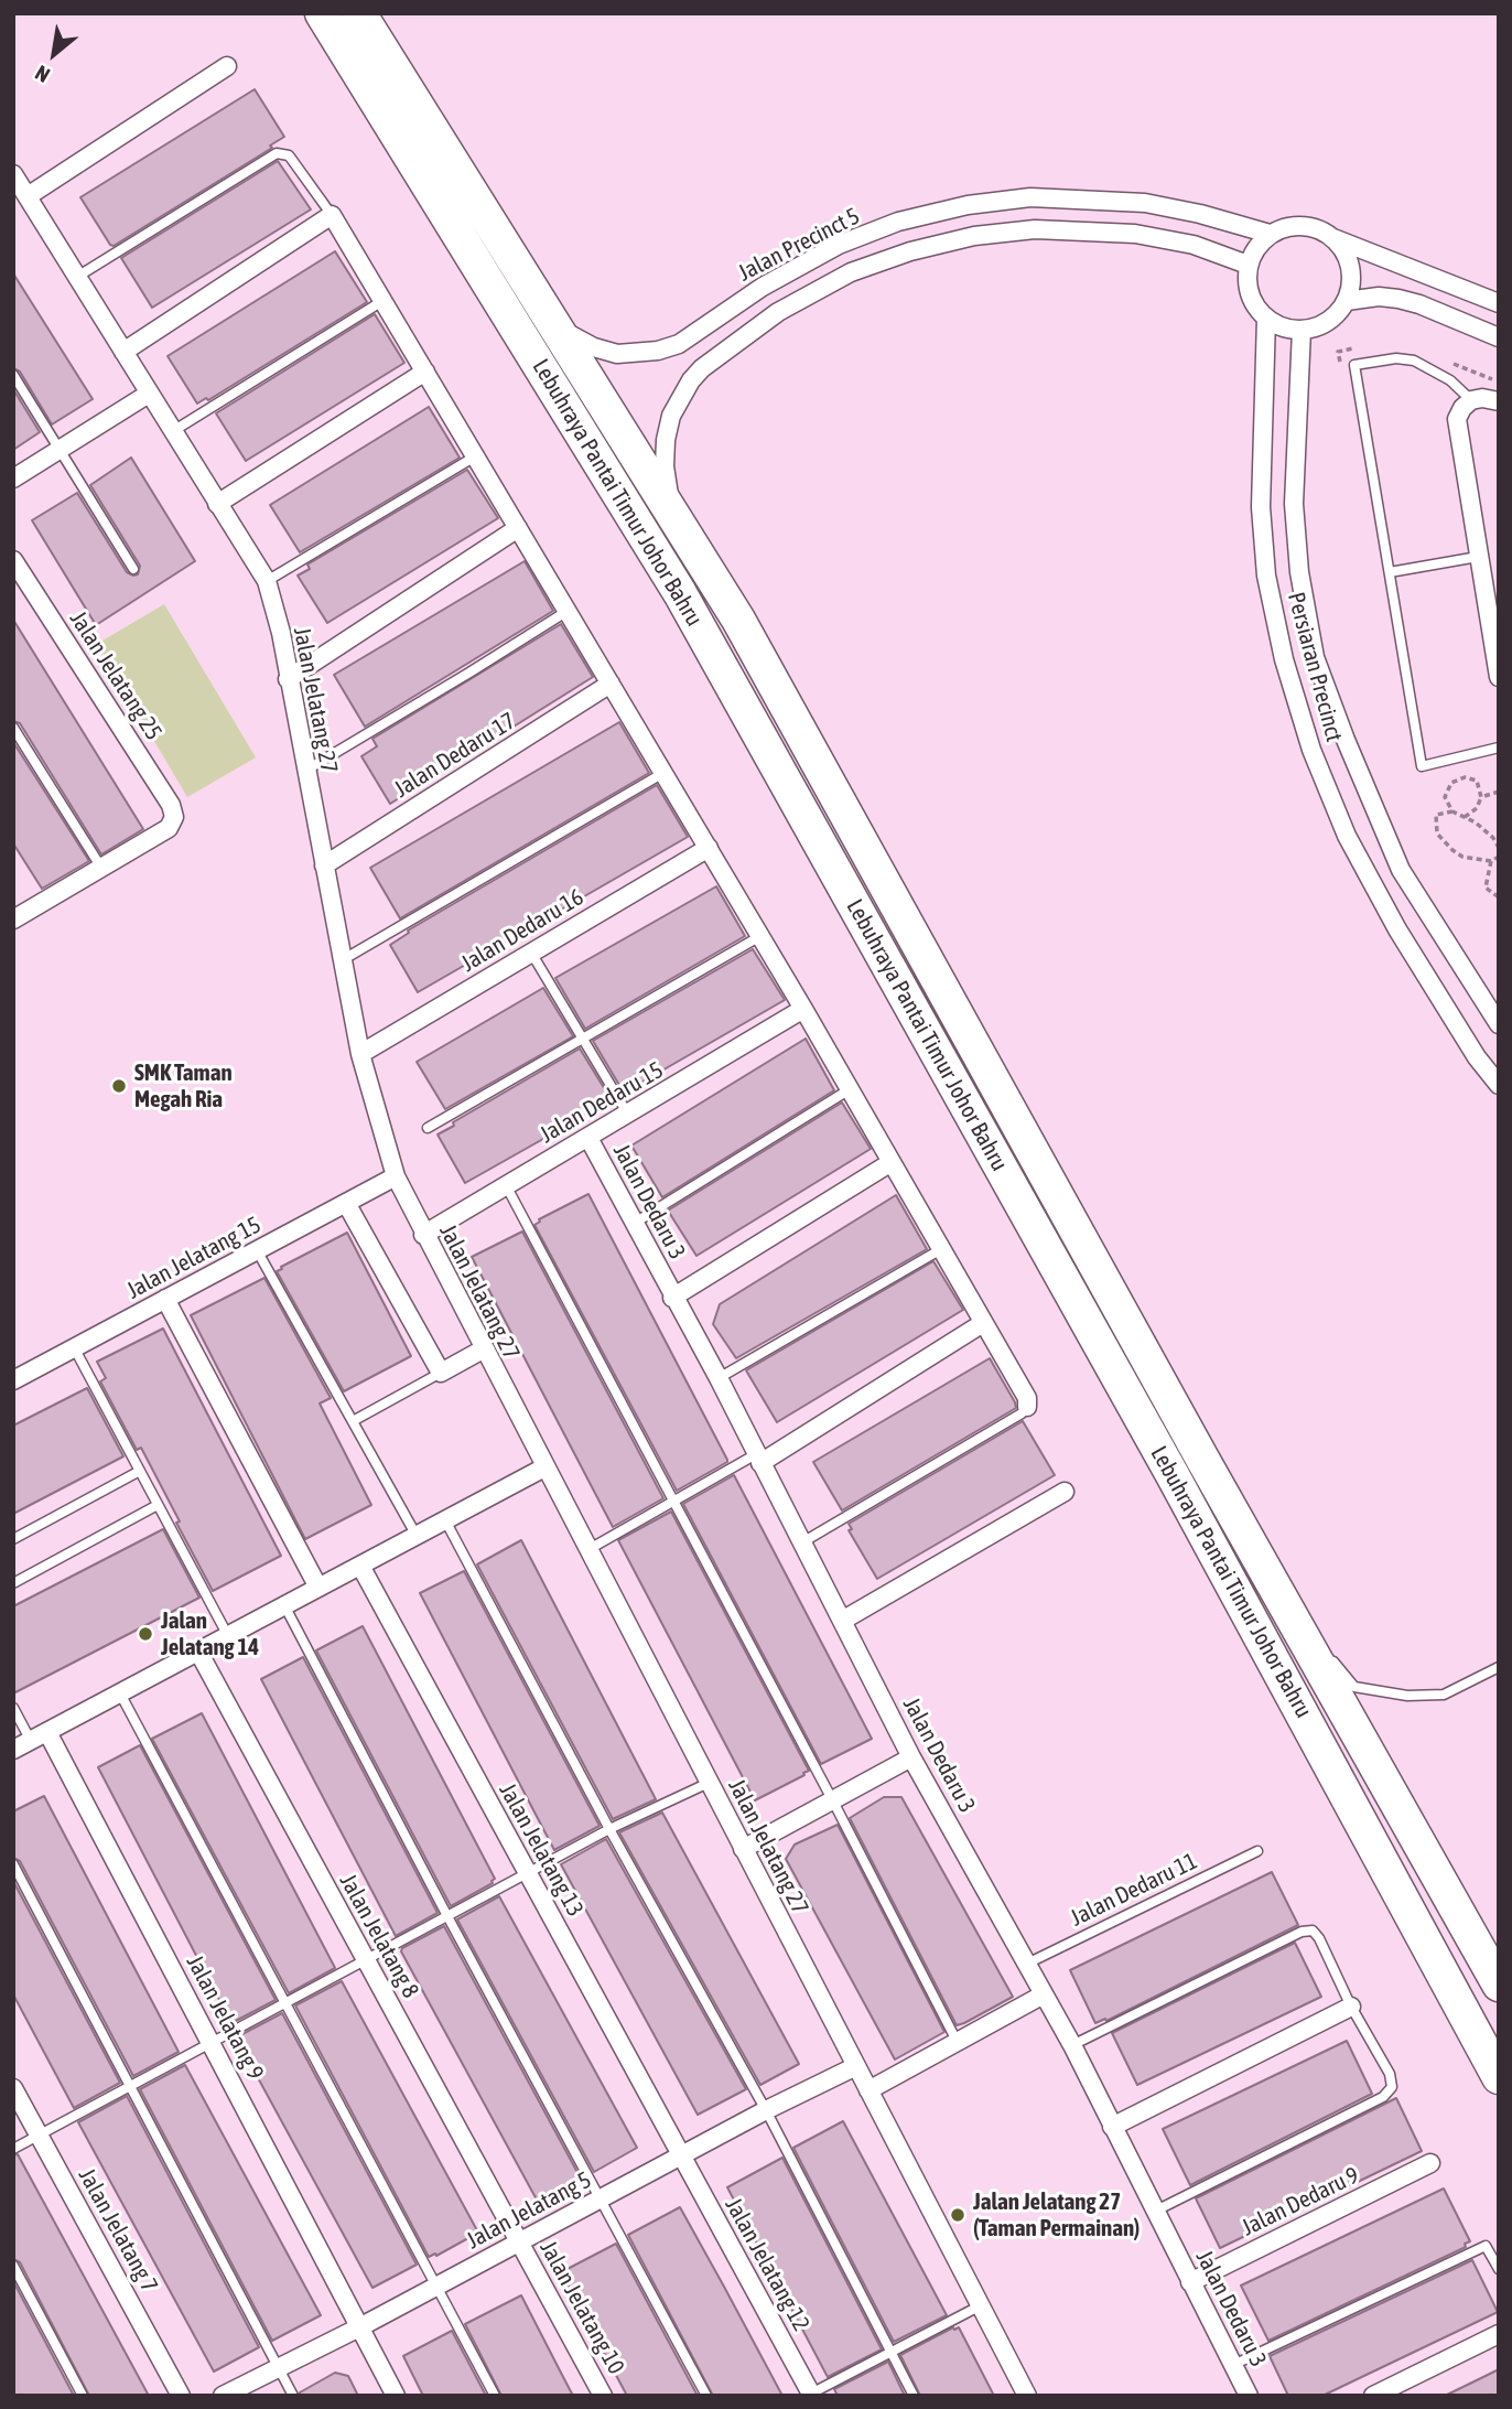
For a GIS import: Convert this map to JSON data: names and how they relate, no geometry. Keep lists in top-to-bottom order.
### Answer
{
  "streets": {
    "highway": ["Lebuhraya Pantai Timur Johor Bahru"],
    "street": [
      "Jalan Precinct 5",
      "Persiaran Precinct",
      "Jalan Jelatang 25",
      "Jalan Jelatang 27",
      "Jalan Dedaru 17",
      "Jalan Dedaru 16",
      "Jalan Dedaru 15",
      "Jalan Dedaru 3",
      "Jalan Jelatang 15",
      "Jalan Jelatang 13",
      "Jalan Jelatang 8",
      "Jalan Jelatang 9",
      "Jalan Dedaru 9",
      "Jalan Jelatang 5",
      "Jalan Jelatang 7",
      "Jalan Jelatang 12",
      "Jalan Jelatang 10"
    ],
    "lane": ["Jalan Dedaru 11"]
  },
  "crossings": [
    ["Jalan Precinct 5", "Lebuhraya Pantai Timur Johor Bahru"],
    ["Jalan Precinct 5", "Persiaran Precinct"],
    ["Jalan Jelatang 27", "Jalan Dedaru 17"],
    ["Jalan Jelatang 27", "Jalan Dedaru 16"],
    ["Jalan Jelatang 27", "Jalan Dedaru 15"],
    ["Jalan Jelatang 27", "Jalan Jelatang 15"],
    ["Jalan Jelatang 27", "Jalan Jelatang 5"],
    ["Jalan Dedaru 15", "Jalan Dedaru 3"],
    ["Jalan Dedaru 3", "Jalan Dedaru 11"],
    ["Jalan Dedaru 3", "Jalan Dedaru 9"],
    ["Jalan Jelatang 13", "Jalan Jelatang 5"],
    ["Jalan Jelatang 13", "Jalan Jelatang 12"],
    ["Jalan Jelatang 8", "Jalan Jelatang 5"],
    ["Jalan Jelatang 8", "Jalan Jelatang 10"],
    ["Jalan Jelatang 9", "Jalan Jelatang 5"],
    ["Jalan Jelatang 5", "Jalan Jelatang 12"],
    ["Jalan Jelatang 5", "Jalan Jelatang 10"]
  ],
  "places": ["SMK Taman Megah Ria", "Jalan Jelatang 14", "Jalan Jelatang 27 (Taman Permainan)"],
  "north": "bottom left"
}
